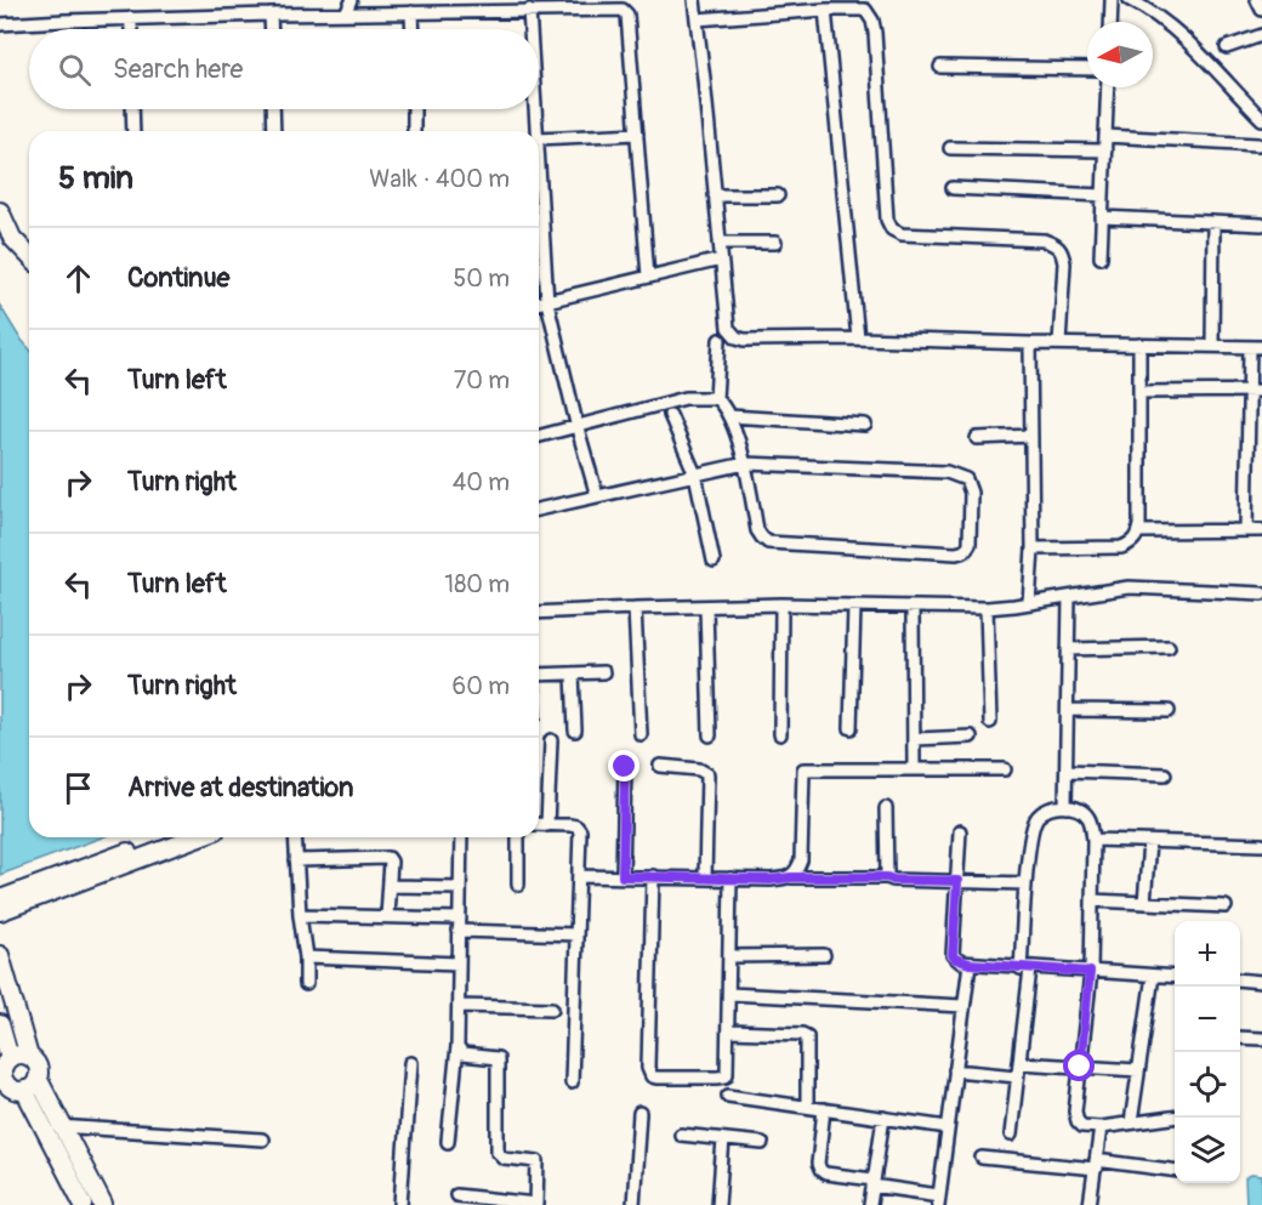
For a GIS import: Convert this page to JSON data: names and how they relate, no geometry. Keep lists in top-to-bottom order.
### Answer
{
  "north": "left",
  "page": {
    "search": "Search here",
    "heading": ["5 min", "Walk · 400 m"],
    "list": [
      ["Continue", "50 m"],
      ["Turn left", "70 m"],
      ["Turn right", "40 m"],
      ["Turn left", "180 m"],
      ["Turn right", "60 m"],
      "Arrive at destination"
    ],
    "map_buttons": ["+", "−"]
  }
}
